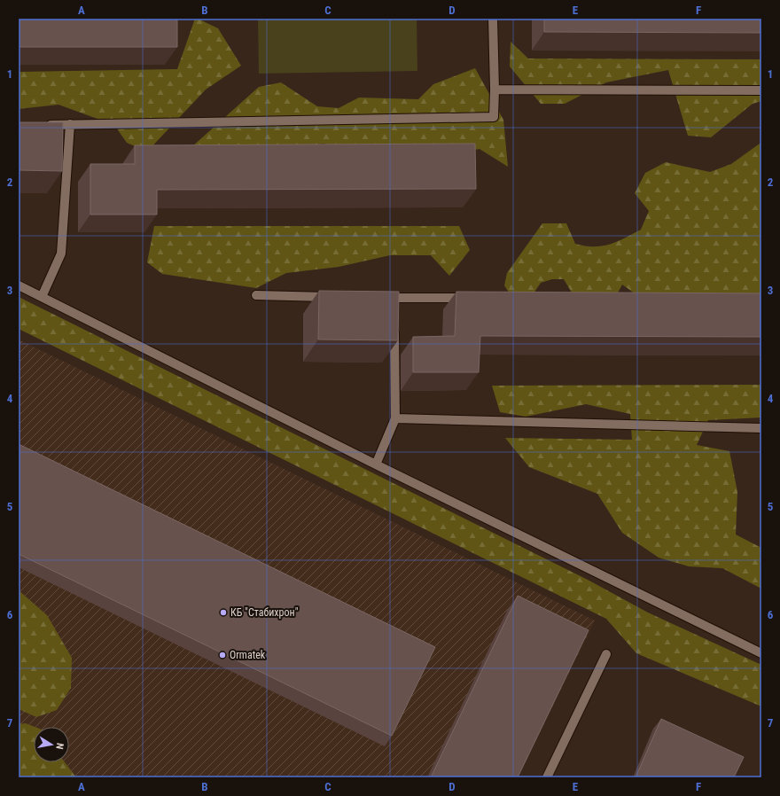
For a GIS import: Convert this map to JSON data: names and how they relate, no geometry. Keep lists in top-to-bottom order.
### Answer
{
  "places": ["КБ \"Стабихрон\"", "Ormatek"],
  "north": "right",
  "grid": {
    "columns": [
      "A",
      "B",
      "C",
      "D",
      "E",
      "F"
    ],
    "rows": [
      "1",
      "2",
      "3",
      "4",
      "5",
      "6",
      "7"
    ]
  }
}
